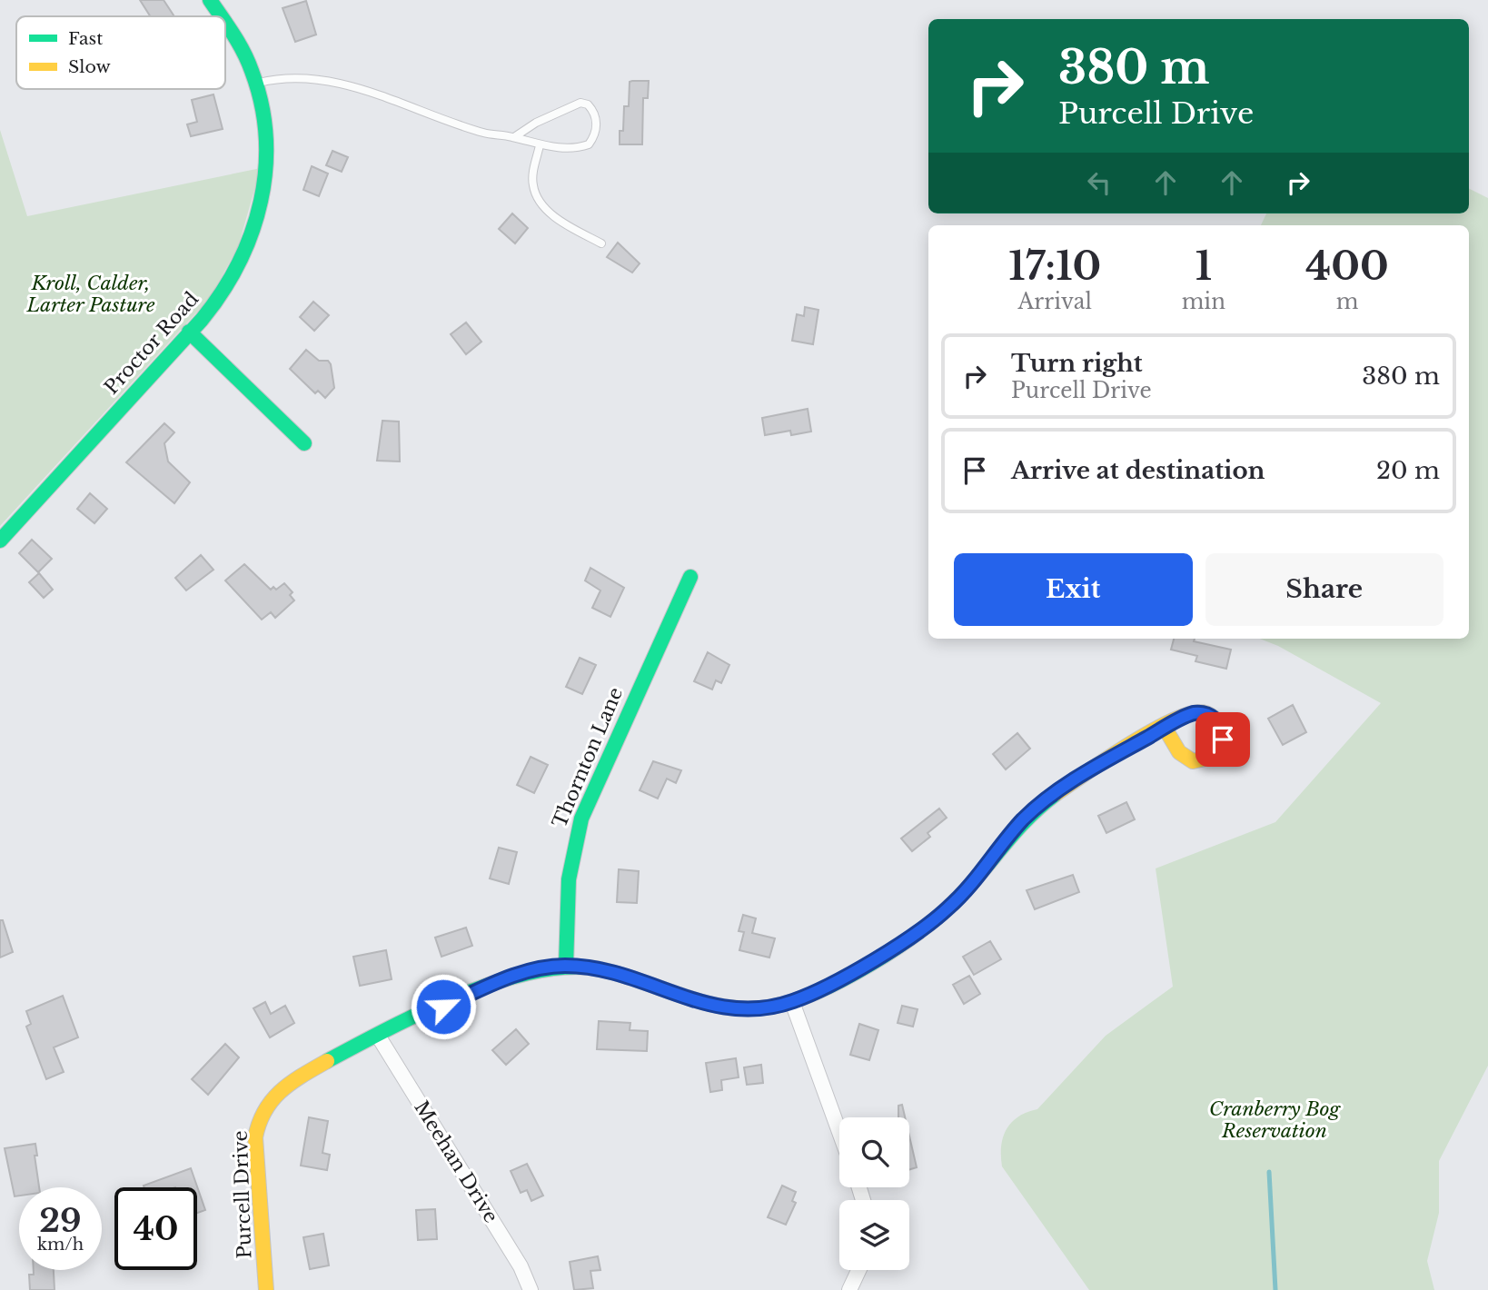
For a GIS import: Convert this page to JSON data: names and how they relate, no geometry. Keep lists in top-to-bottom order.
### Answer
{
  "streets": {
    "street": [
      "Proctor Road",
      "Thornton Lane",
      "Meehan Drive",
      "Purcell Drive"
    ]
  },
  "crossings": [
    ["Thornton Lane", "Purcell Drive"],
    ["Meehan Drive", "Purcell Drive"]
  ],
  "parks": ["Kroll, Calder, Larter Pasture", "Cranberry Bog Reservation"],
  "legend": ["Fast", "Slow"],
  "page": {
    "turn": ["380 m", "Purcell Drive"],
    "eta": [
      "17:10",
      "Arrival",
      "1",
      "min",
      "400",
      "m"
    ],
    "list": [
      {
        "name": "Turn right",
        "note": "Purcell Drive",
        "value": "380 m"
      },
      {
        "name": "Arrive at destination",
        "value": "20 m"
      }
    ],
    "buttons": ["Exit", "Share"],
    "speed": "29 km/h",
    "limit": "40"
  }
}
